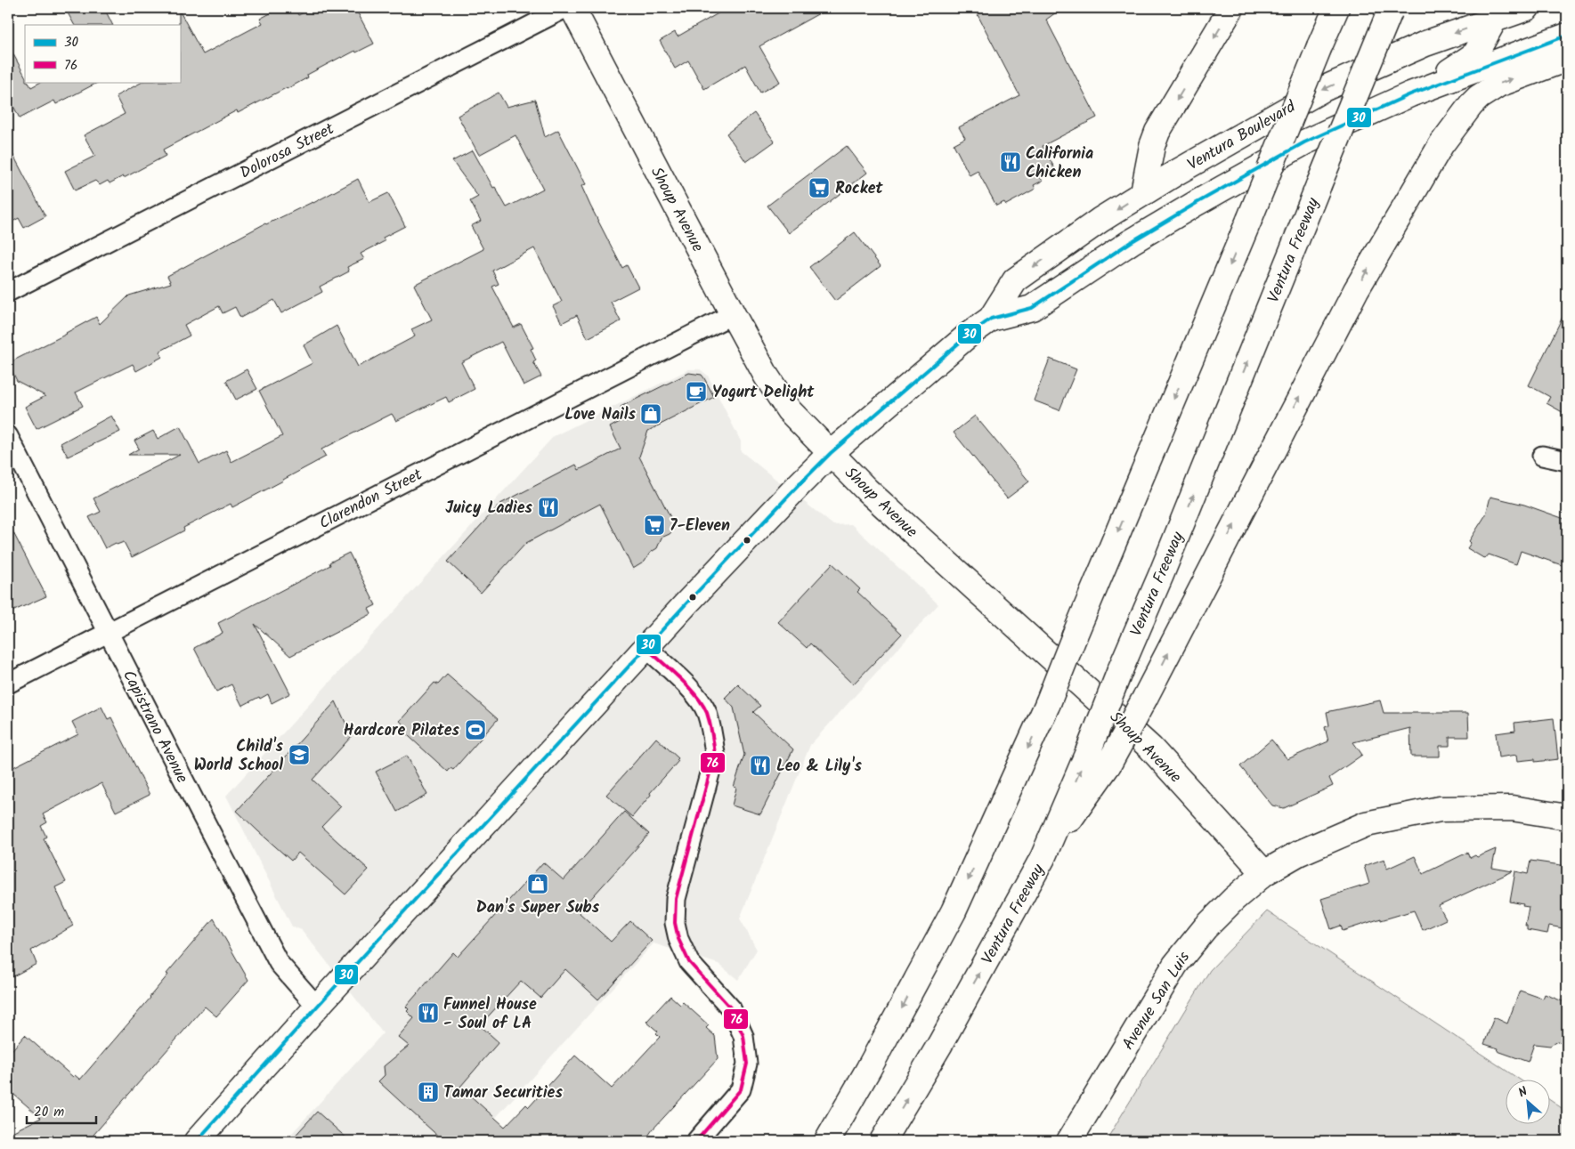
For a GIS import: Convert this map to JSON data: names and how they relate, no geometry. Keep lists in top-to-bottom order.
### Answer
{
  "streets": {
    "main road": [
      "Ventura Boulevard",
      "Shoup Avenue",
      "Ventura Freeway",
      "Avenue San Luis"
    ],
    "street": ["Dolorosa Street", "Clarendon Street", "Capistrano Avenue"]
  },
  "crossings": [
    ["Ventura Boulevard", "Shoup Avenue"],
    ["Ventura Boulevard", "Capistrano Avenue"],
    ["Shoup Avenue", "Clarendon Street"],
    ["Shoup Avenue", "Avenue San Luis"],
    ["Clarendon Street", "Capistrano Avenue"]
  ],
  "places": {
    "restaurant": [
      "California Chicken",
      "Juicy Ladies",
      "Leo & Lily's",
      "Funnel House - Soul of LA"
    ],
    "supermarket": ["Rocket", "7-Eleven"],
    "cafe": ["Yogurt Delight"],
    "shop": ["Love Nails", "Dan's Super Subs"],
    "sports": ["Hardcore Pilates"],
    "school or university": ["Child's World School"],
    "building": ["Tamar Securities"]
  },
  "lines": ["transit line 30", "transit line 76"],
  "legend": ["30", "76"],
  "scale_bar": "20 m",
  "north": "top left"
}
